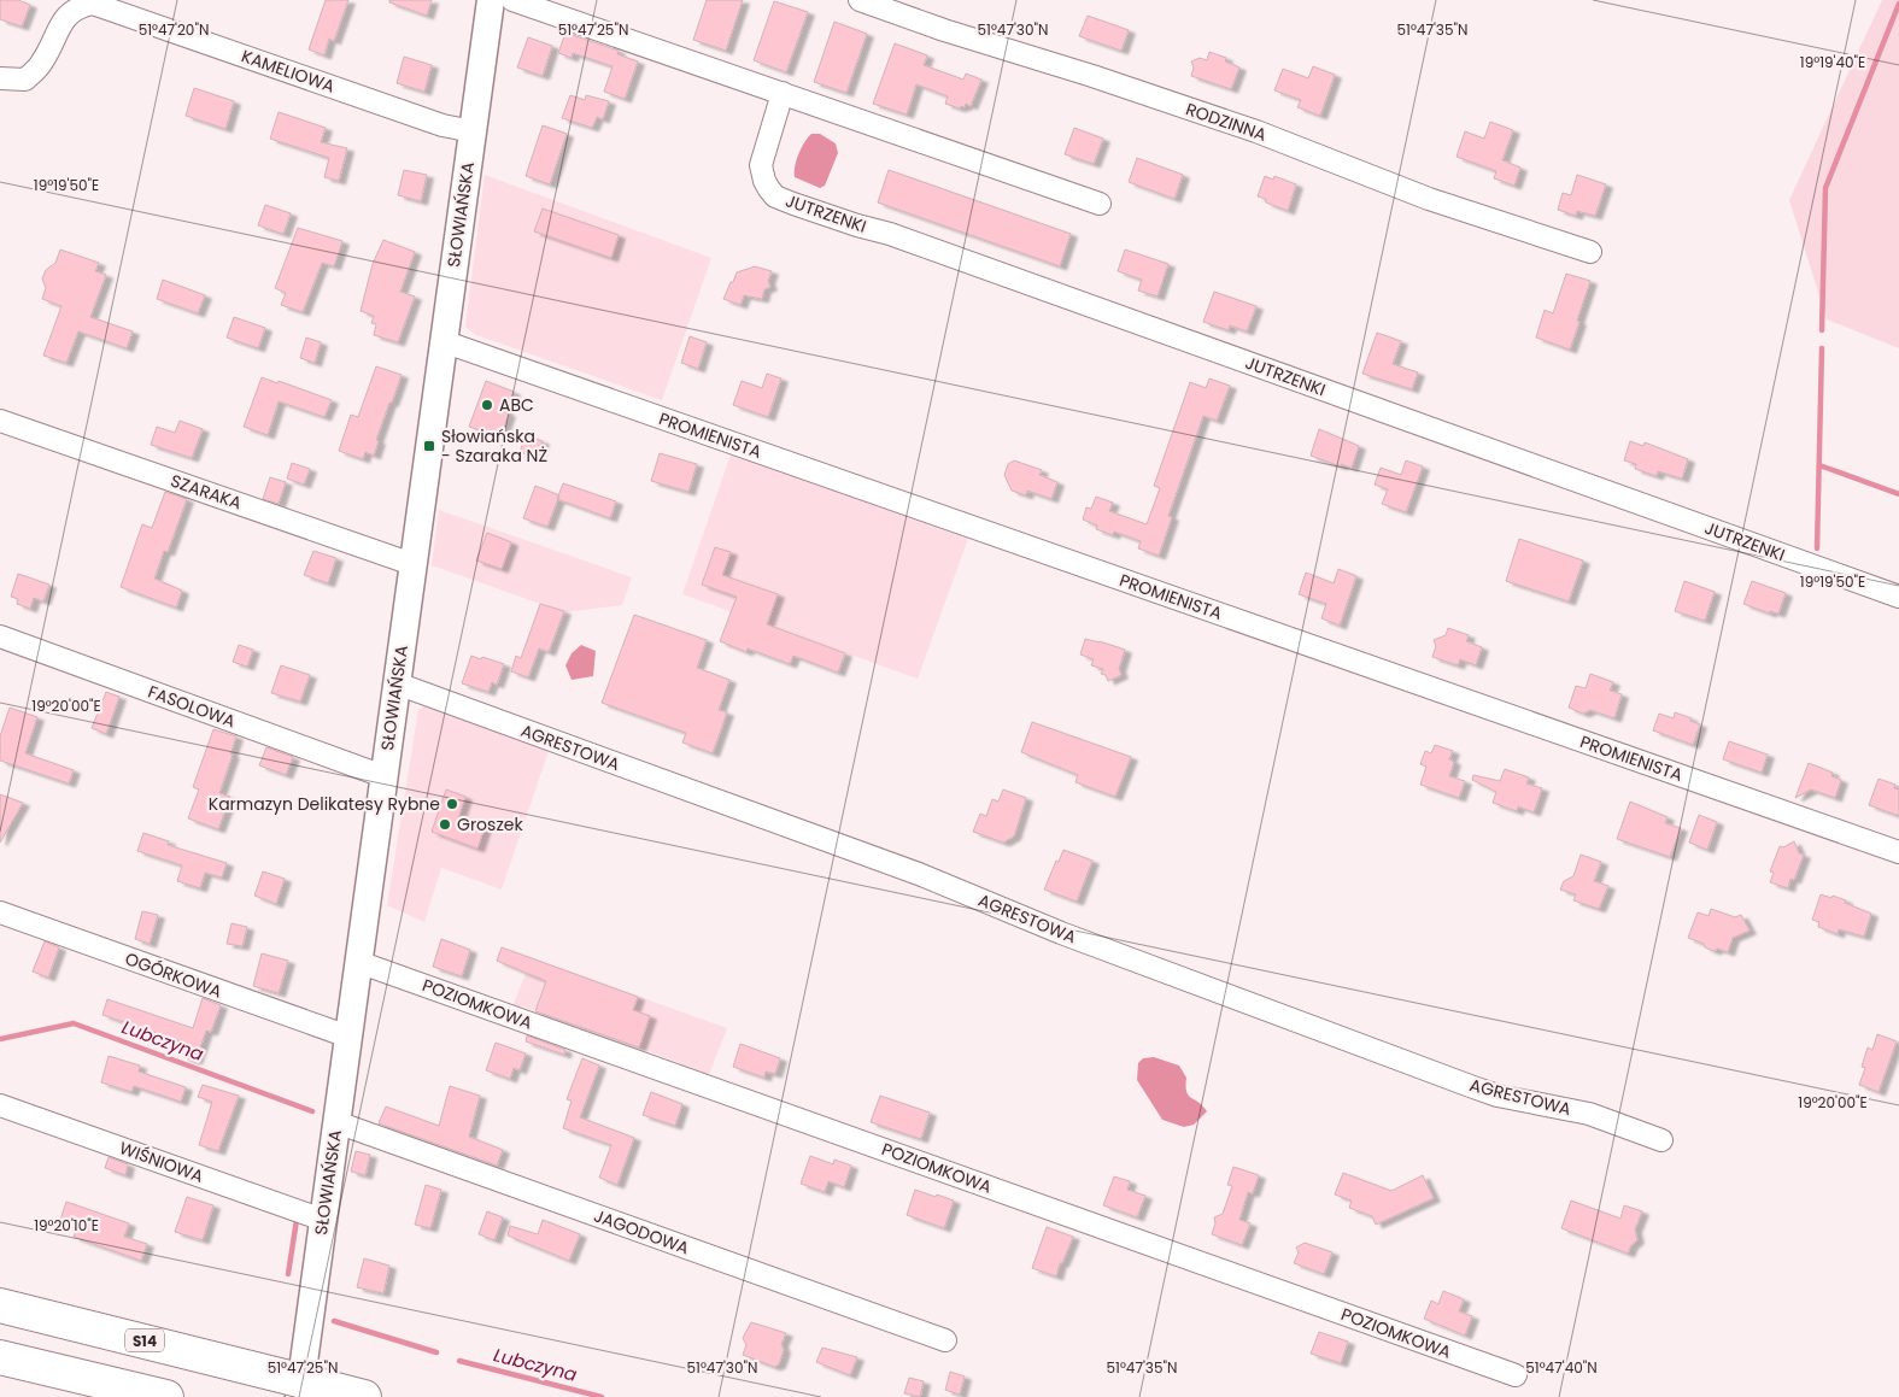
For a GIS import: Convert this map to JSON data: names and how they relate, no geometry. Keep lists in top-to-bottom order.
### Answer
{
  "streets": {
    "highway": ["S14"],
    "street": [
      "KAMELIOWA",
      "RODZINNA",
      "JUTRZENKI",
      "SŁOWIAŃSKA",
      "PROMIENISTA",
      "SZARAKA",
      "FASOLOWA",
      "AGRESTOWA",
      "OGÓRKOWA",
      "POZIOMKOWA",
      "WIŚNIOWA",
      "JAGODOWA"
    ]
  },
  "crossings": [
    ["KAMELIOWA", "SŁOWIAŃSKA"],
    ["SŁOWIAŃSKA", "PROMIENISTA"],
    ["SŁOWIAŃSKA", "SZARAKA"],
    ["SŁOWIAŃSKA", "FASOLOWA"],
    ["SŁOWIAŃSKA", "AGRESTOWA"],
    ["SŁOWIAŃSKA", "OGÓRKOWA"],
    ["SŁOWIAŃSKA", "POZIOMKOWA"],
    ["SŁOWIAŃSKA", "WIŚNIOWA"],
    ["SŁOWIAŃSKA", "JAGODOWA"],
    ["SŁOWIAŃSKA", "S14"]
  ],
  "water": ["Lubczyna"],
  "places": {
    "other": ["ABC", "Karmazyn Delikatesy Rybne", "Groszek"],
    "transit": ["Słowiańska - Szaraka NŻ"]
  },
  "coordinates": [
    "51°47'20\"N",
    "51°47'25\"N",
    "51°47'30\"N",
    "51°47'35\"N",
    "19°19'40\"E",
    "19°19'50\"E",
    "19°20'00\"E",
    "19°20'10\"E",
    "51°47'40\"N"
  ]
}
